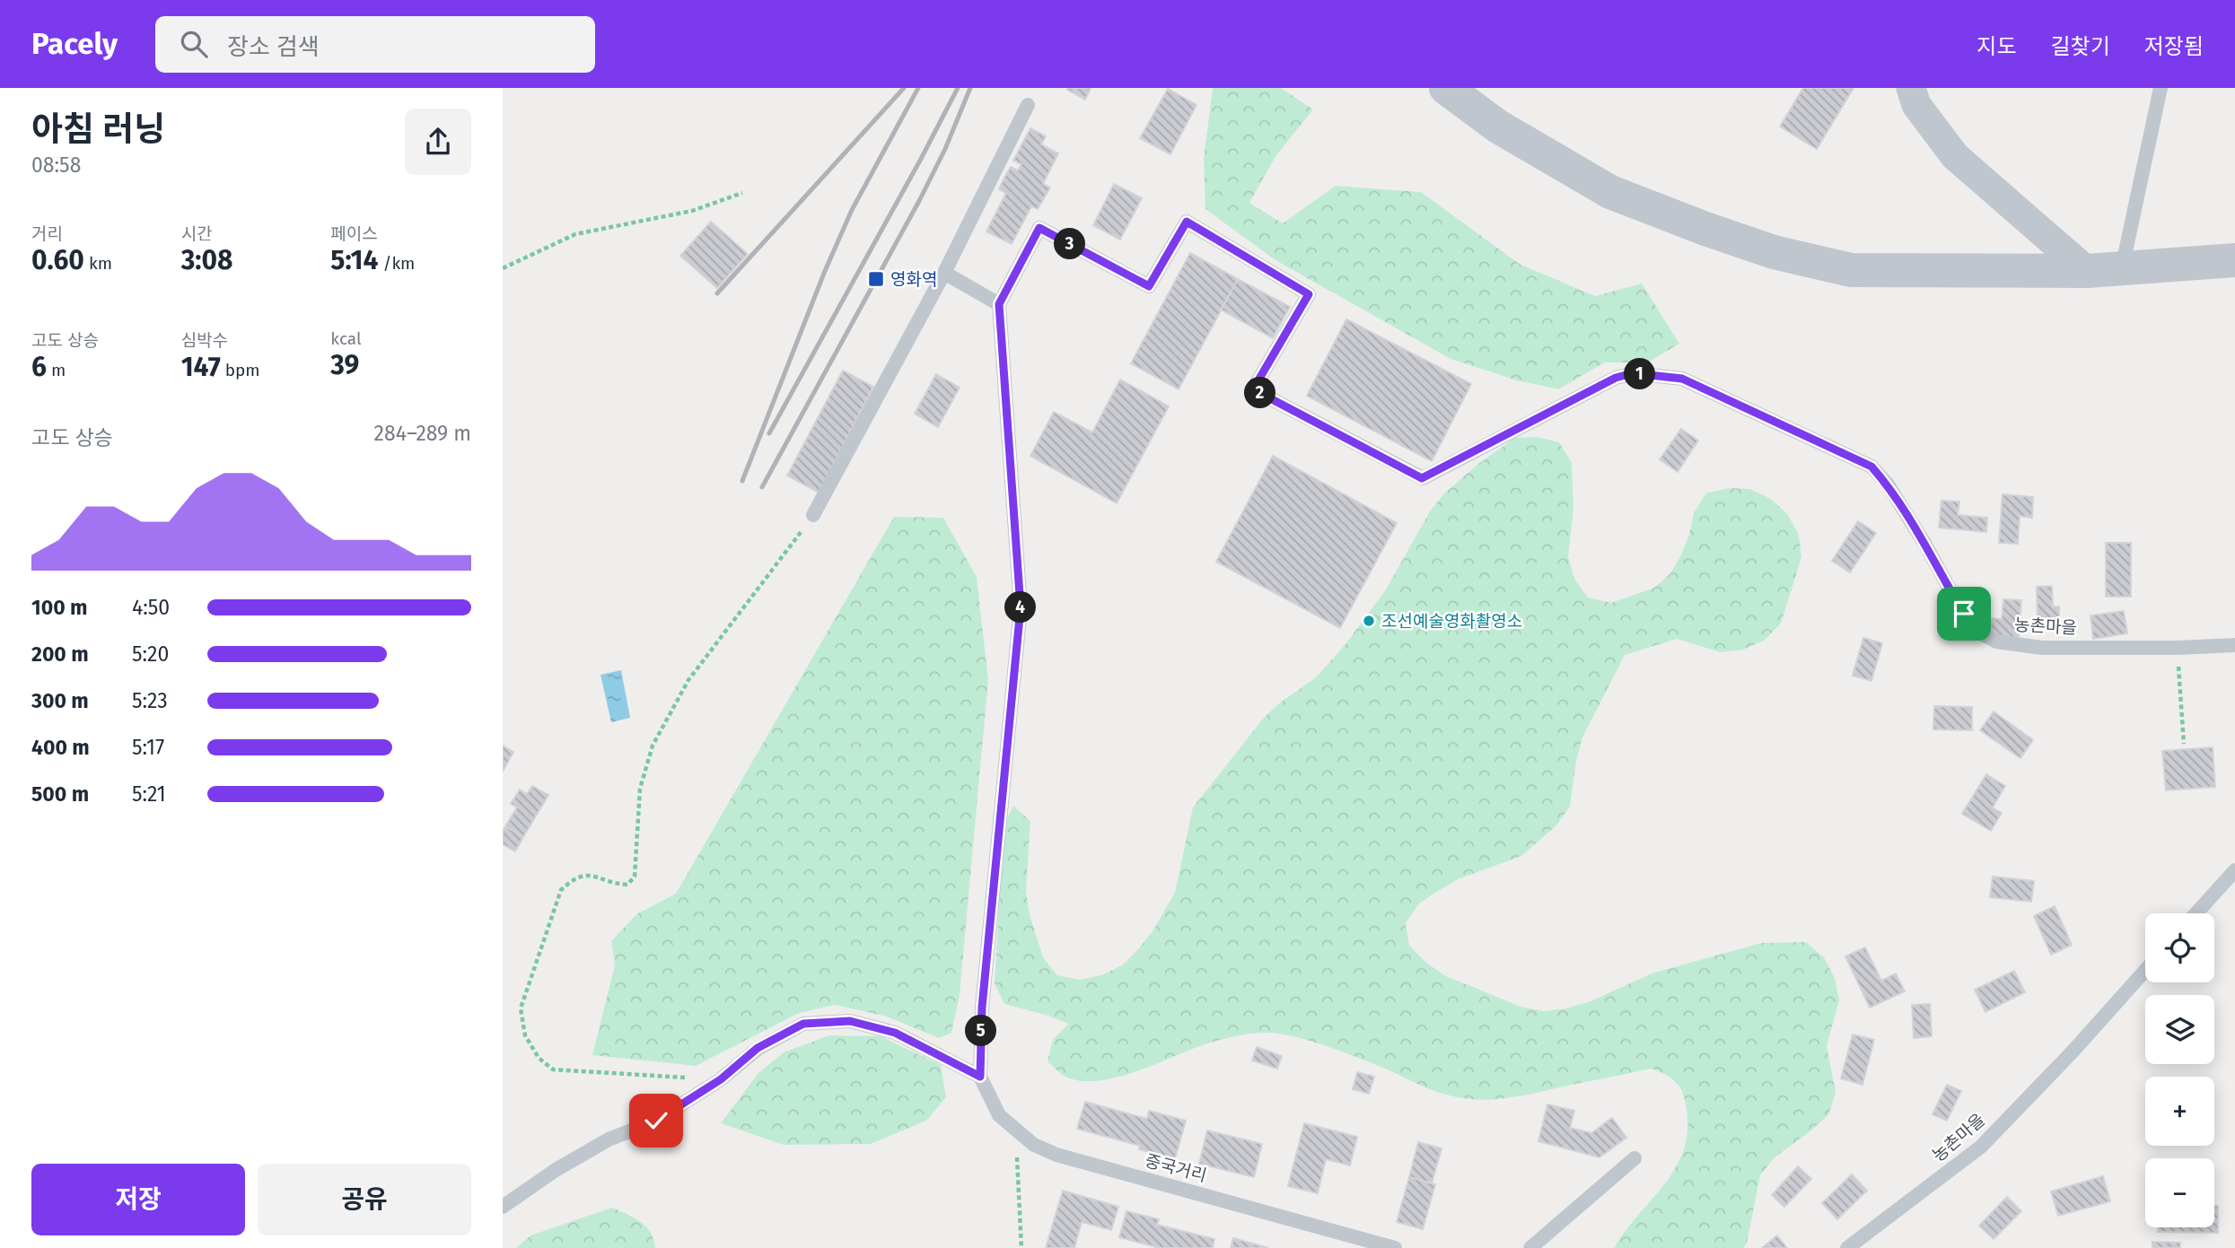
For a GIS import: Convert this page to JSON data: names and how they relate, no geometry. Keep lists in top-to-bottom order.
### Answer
{
  "streets": {
    "lane": ["농촌마을", "중국거리"]
  },
  "places": {
    "transit": ["영화역"],
    "other": ["조선예술영화촬영소"]
  },
  "page": {
    "header": "Pacely",
    "search": "장소 검색",
    "nav": ["지도", "길찾기", "저장됨"],
    "heading": ["아침 러닝", "08:58"],
    "stats": [
      ["거리", "0.60 km"],
      ["시간", "3:08"],
      ["페이스", "5:14 /km"],
      ["고도 상승", "6 m"],
      ["심박수", "147 bpm"],
      ["kcal", "39"]
    ],
    "pins": [
      "3",
      "1",
      "2",
      "4",
      "5"
    ],
    "chart": ["고도 상승", "284–289 m"],
    "list": [
      {
        "name": "100 m",
        "note": "4:50"
      },
      {
        "name": "200 m",
        "note": "5:20"
      },
      {
        "name": "300 m",
        "note": "5:23"
      },
      {
        "name": "400 m",
        "note": "5:17"
      },
      {
        "name": "500 m",
        "note": "5:21"
      }
    ],
    "map_buttons": ["+", "−"],
    "buttons": ["저장", "공유"]
  }
}
